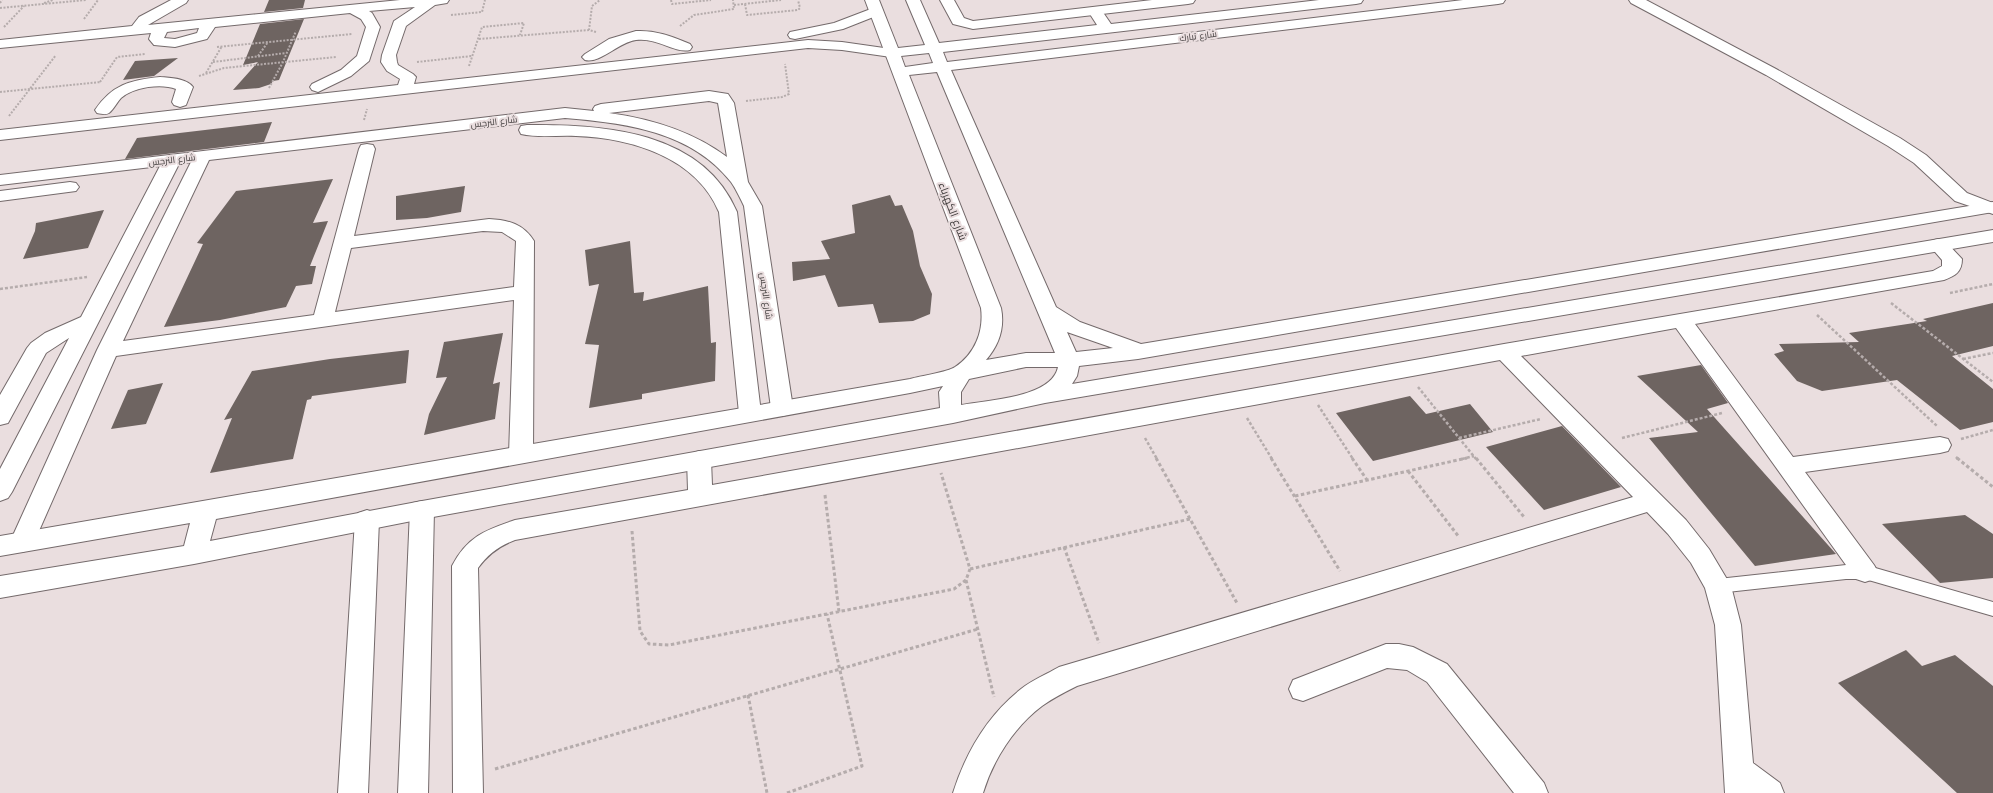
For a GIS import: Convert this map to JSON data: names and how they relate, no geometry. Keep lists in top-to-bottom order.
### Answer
{
  "streets": {
    "street": ["شارع تبارك", "شارع النرجس", "شارع الكهرباء"]
  },
  "crossings": [
    ["شارع تبارك", "شارع الكهرباء"]
  ]
}
